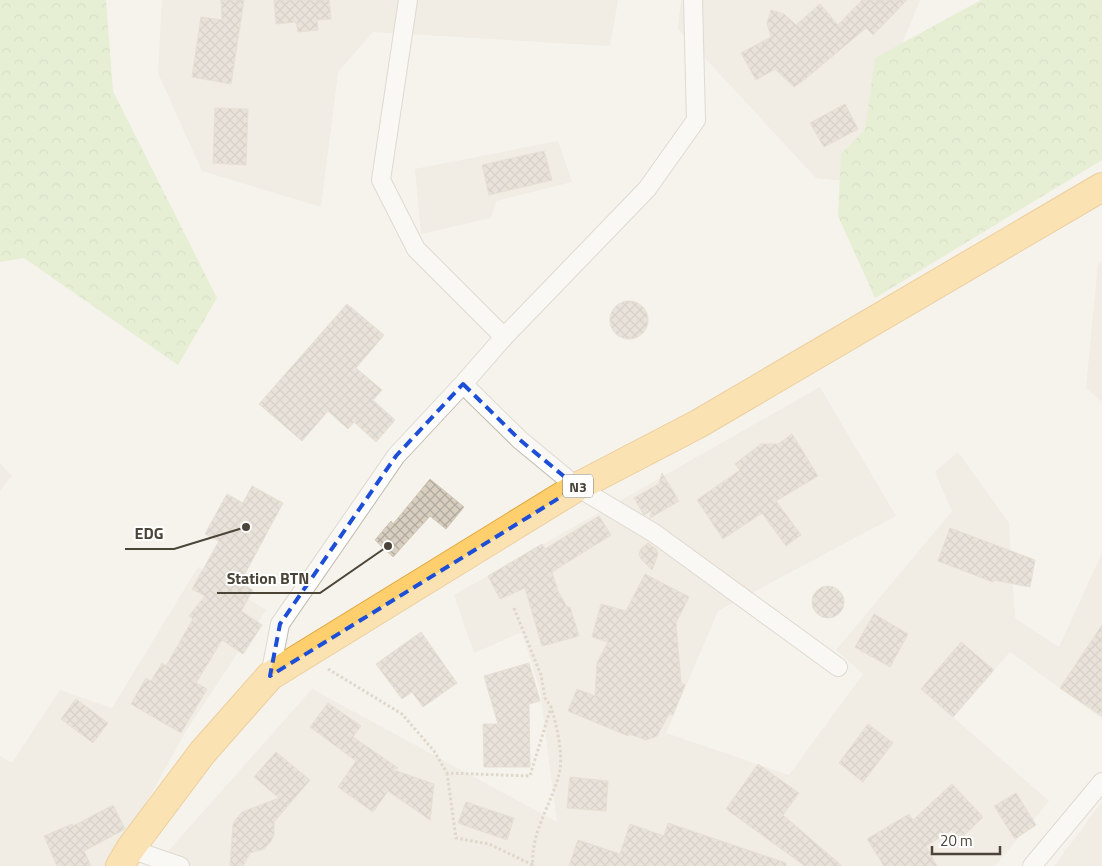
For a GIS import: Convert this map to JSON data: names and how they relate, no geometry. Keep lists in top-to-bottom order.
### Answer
{
  "streets": {
    "highway": ["N3"]
  },
  "places": ["EDG", "Station BTN"],
  "scale_bar": "20 m"
}
